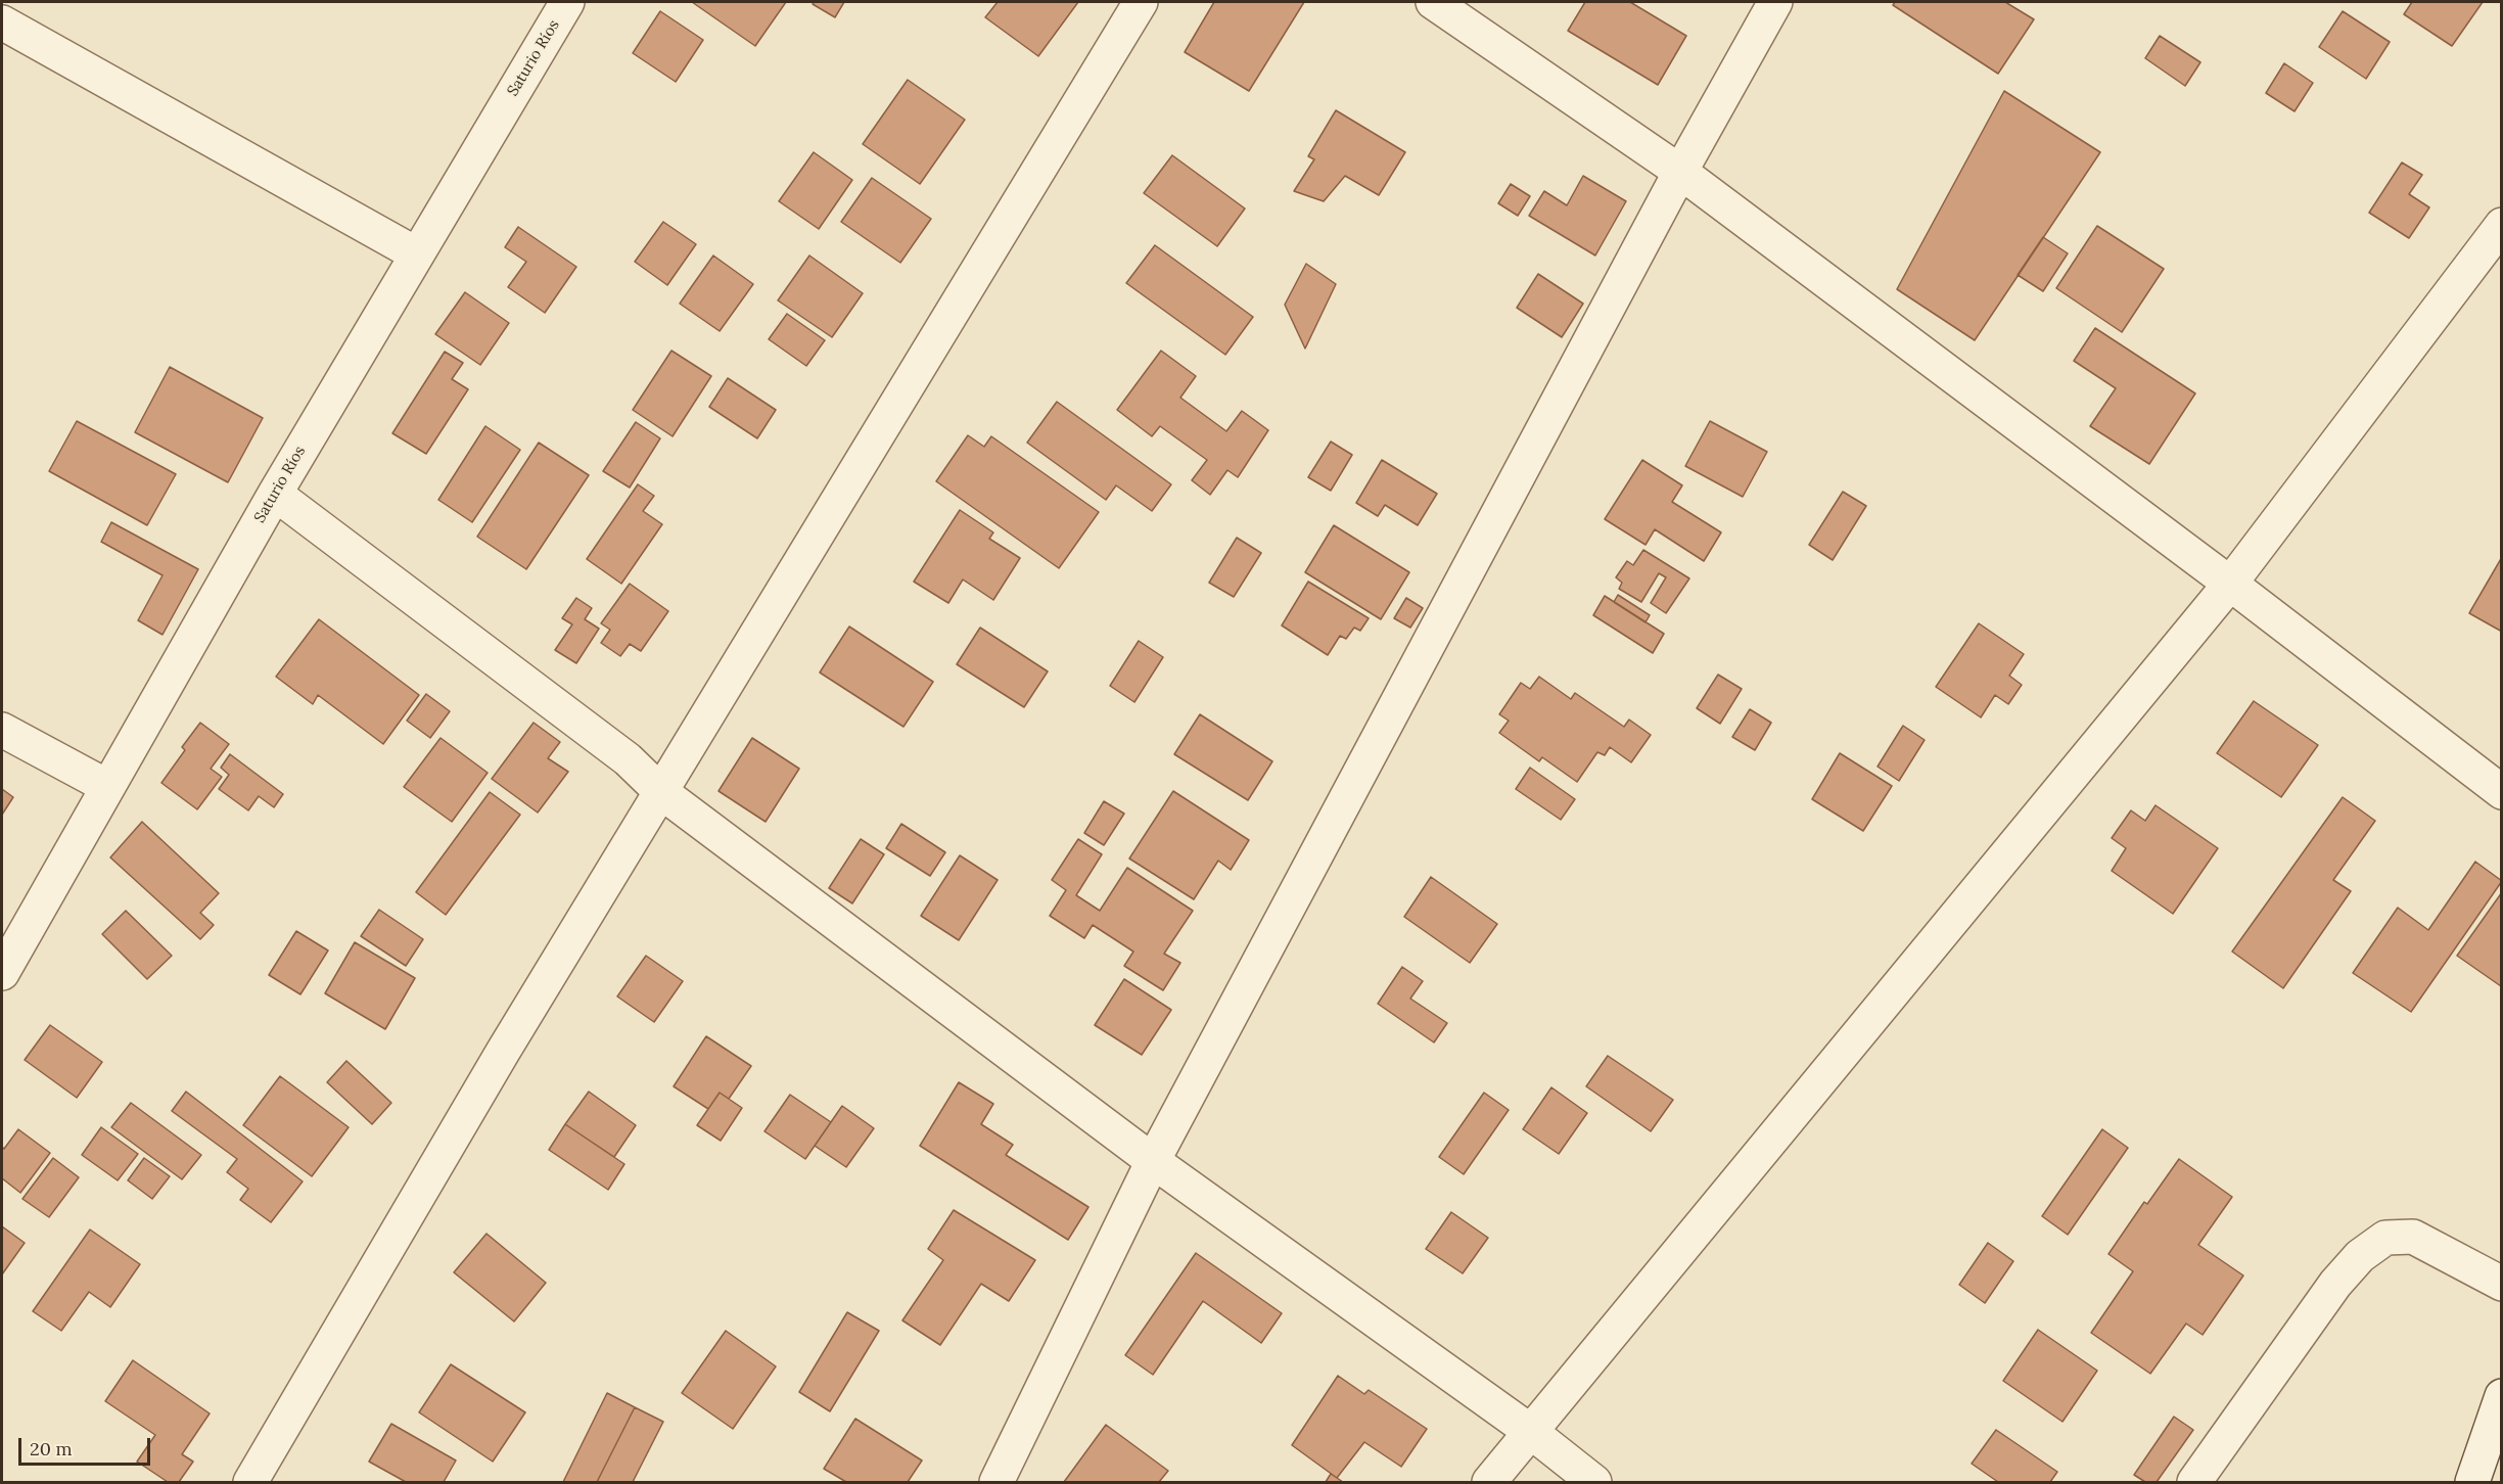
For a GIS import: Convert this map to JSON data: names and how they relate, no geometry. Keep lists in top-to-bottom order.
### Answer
{
  "streets": {
    "street": ["Saturio Ríos"]
  },
  "scale_bar": "20 m"
}
